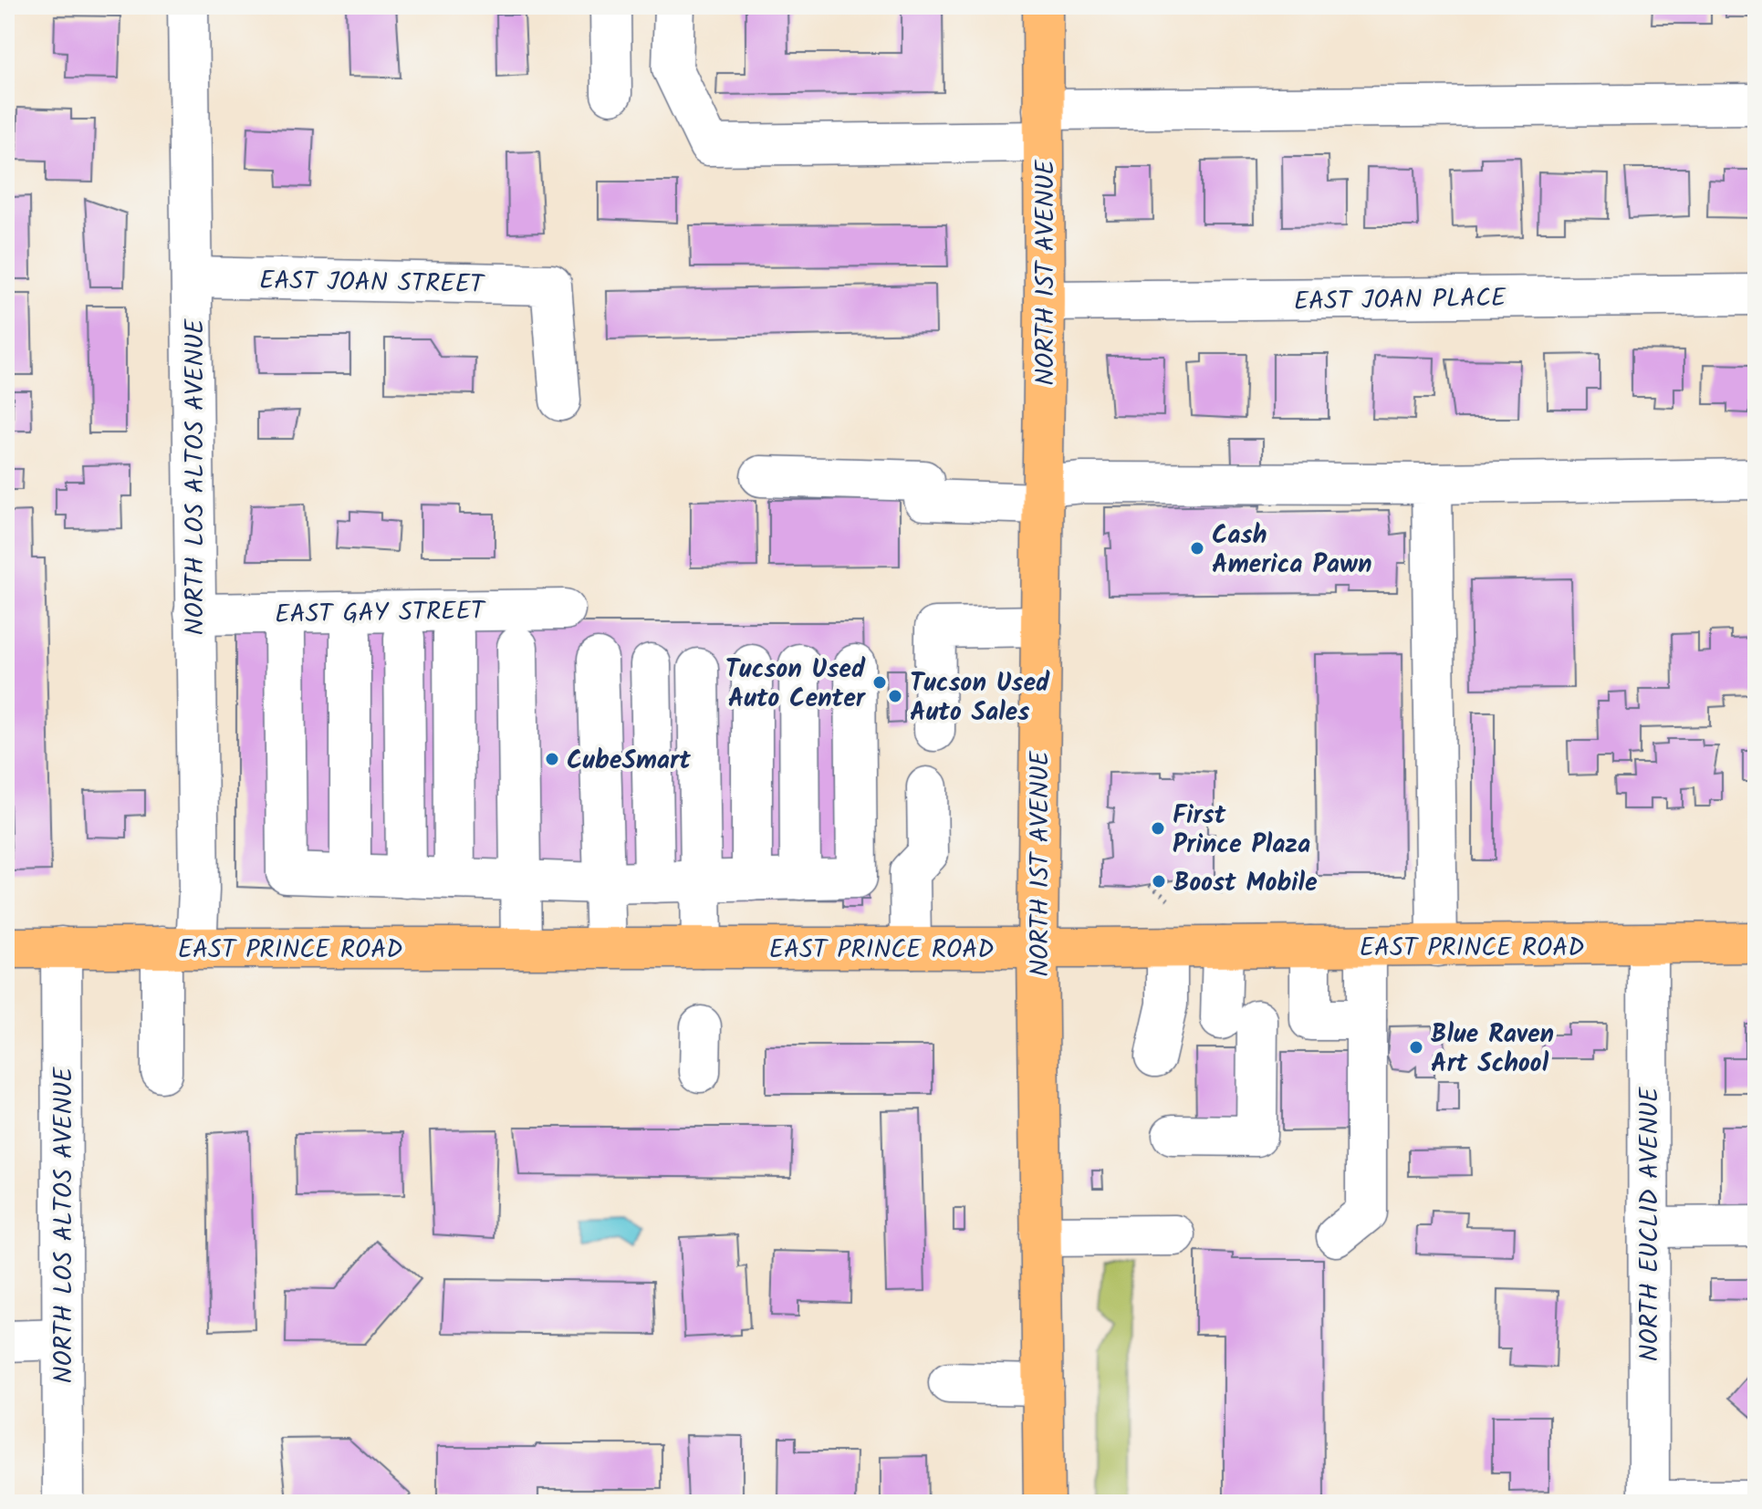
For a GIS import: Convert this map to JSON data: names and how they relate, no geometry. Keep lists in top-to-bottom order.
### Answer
{
  "streets": {
    "main road": ["NORTH 1ST AVENUE", "EAST PRINCE ROAD"],
    "street": [
      "EAST JOAN STREET",
      "EAST JOAN PLACE",
      "NORTH LOS ALTOS AVENUE",
      "EAST GAY STREET",
      "NORTH EUCLID AVENUE"
    ]
  },
  "crossings": [
    ["NORTH 1ST AVENUE", "EAST JOAN PLACE"],
    ["NORTH 1ST AVENUE", "EAST PRINCE ROAD"],
    ["EAST JOAN STREET", "NORTH LOS ALTOS AVENUE"],
    ["NORTH LOS ALTOS AVENUE", "EAST GAY STREET"],
    ["NORTH LOS ALTOS AVENUE", "EAST PRINCE ROAD"],
    ["EAST PRINCE ROAD", "NORTH EUCLID AVENUE"]
  ],
  "places": [
    "Cash America Pawn",
    "Tucson Used Auto Center",
    "Tucson Used Auto Sales",
    "CubeSmart",
    "First Prince Plaza",
    "Boost Mobile",
    "Blue Raven Art School"
  ]
}
